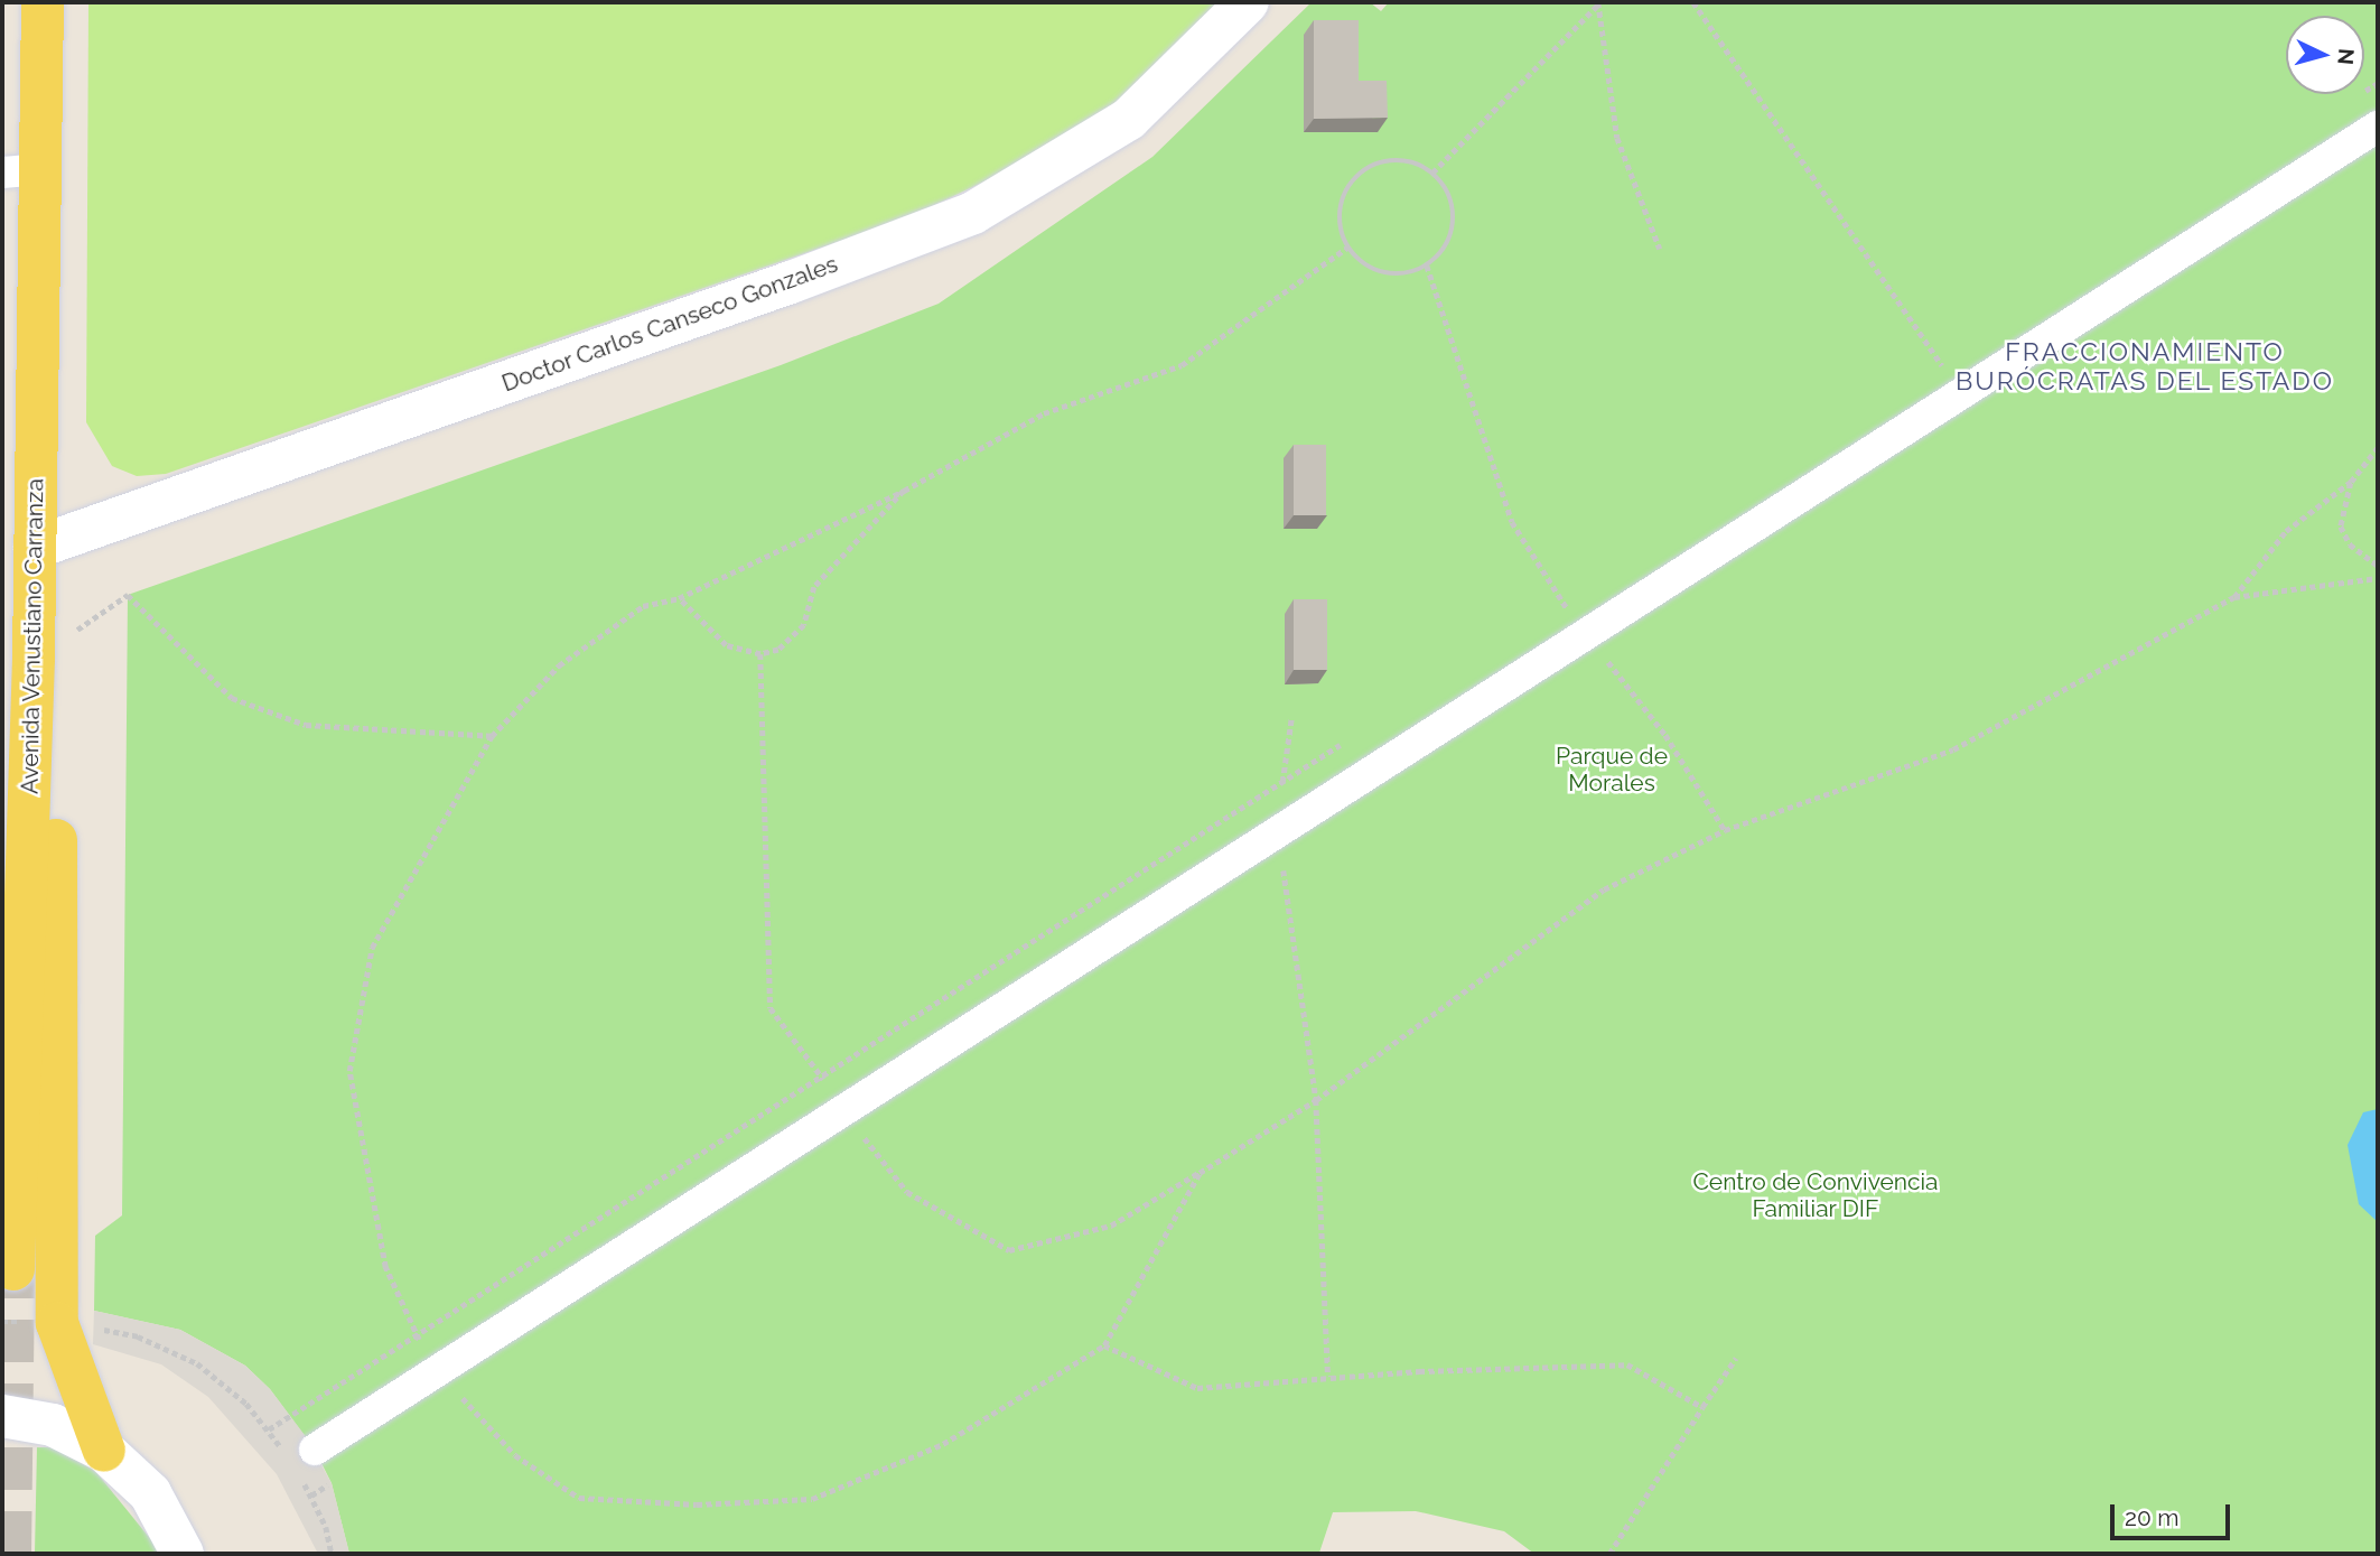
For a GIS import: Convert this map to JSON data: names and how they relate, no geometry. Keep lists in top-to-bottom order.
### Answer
{
  "streets": {
    "main road": ["Avenida Venustiano Carranza"],
    "street": ["Doctor Carlos Canseco Gonzales"]
  },
  "crossings": [
    ["Doctor Carlos Canseco Gonzales", "Avenida Venustiano Carranza"]
  ],
  "districts": ["FRACCIONAMIENTO BURÓCRATAS DEL ESTADO"],
  "parks": ["Parque de Morales", "Centro de Convivencia Familiar DIF"],
  "scale_bar": "20 m",
  "north": "right"
}
